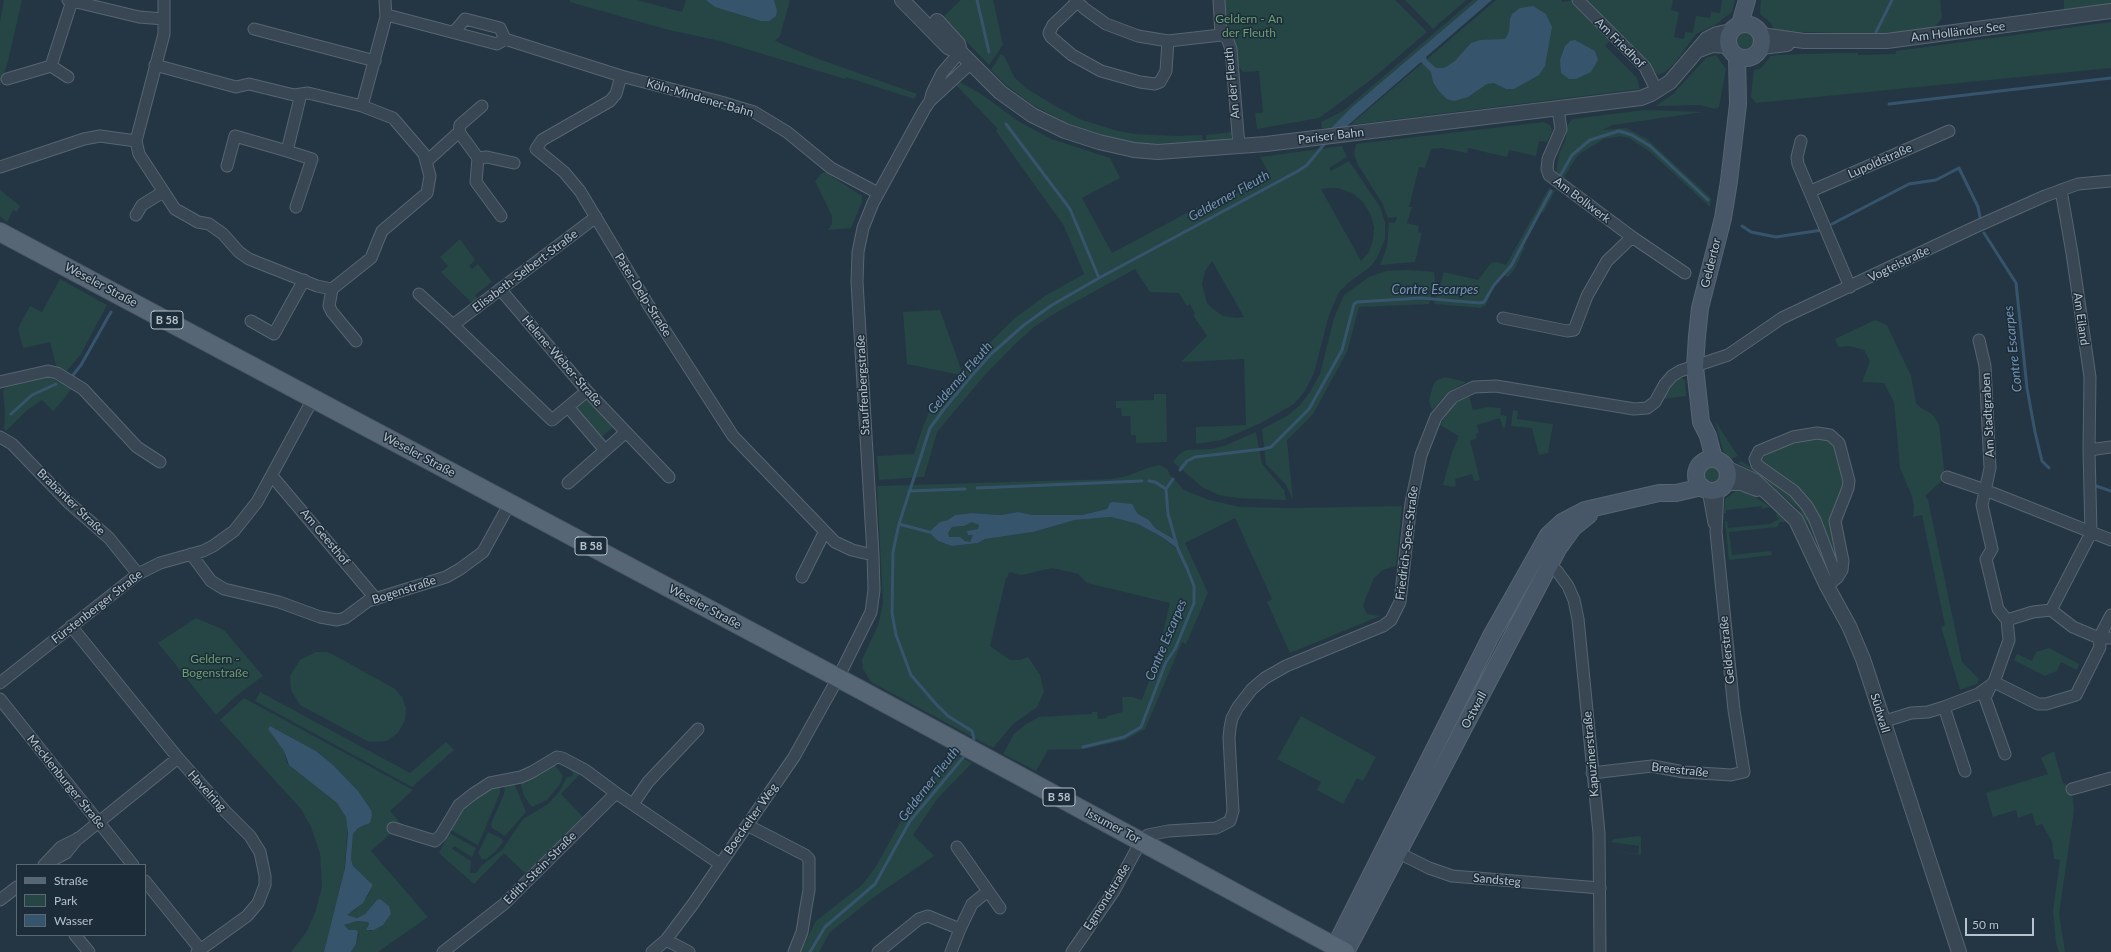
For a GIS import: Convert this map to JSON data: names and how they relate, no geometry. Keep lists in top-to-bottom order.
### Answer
{
  "streets": {
    "main road": [
      "Geldertor",
      "Weseler Straße",
      "B 58",
      "Ostwall",
      "Issumer Tor"
    ],
    "street": [
      "Am Holländer See",
      "Am Friedhof",
      "An der Fleuth",
      "Köln-Mindener-Bahn",
      "Pariser Bahn",
      "Lupoldstraße",
      "Am Bollwerk",
      "Vogteistraße",
      "Elisabeth-Selbert-Straße",
      "Pater-Delp-Straße",
      "Am Eiland",
      "Helene-Weber-Straße",
      "Stauffenbergstraße",
      "Am Stadtgraben",
      "Brabanter Straße",
      "Am Geesthof",
      "Friedrich-Spee-Straße",
      "Bogenstraße",
      "Fürstenberger Straße",
      "Gelderstraße",
      "Südwall",
      "Kapuzinerstraße",
      "Breestraße",
      "Mecklenburger Straße",
      "Havelring",
      "Boeckelter Weg",
      "Edith-Stein-Straße",
      "Sandsteg",
      "Egmondstraße"
    ]
  },
  "crossings": [
    ["Am Holländer See", "Pariser Bahn"],
    ["Am Holländer See", "Geldertor"],
    ["Am Friedhof", "Pariser Bahn"],
    ["An der Fleuth", "Pariser Bahn"],
    ["Köln-Mindener-Bahn", "Pater-Delp-Straße"],
    ["Köln-Mindener-Bahn", "Stauffenbergstraße"],
    ["Pariser Bahn", "Am Bollwerk"],
    ["Pariser Bahn", "Geldertor"],
    ["Pariser Bahn", "Stauffenbergstraße"],
    ["Geldertor", "Vogteistraße"],
    ["Geldertor", "Friedrich-Spee-Straße"],
    ["Geldertor", "Gelderstraße"],
    ["Geldertor", "Ostwall"],
    ["Geldertor", "Südwall"],
    ["Vogteistraße", "Am Eiland"],
    ["Vogteistraße", "Friedrich-Spee-Straße"],
    ["Elisabeth-Selbert-Straße", "Pater-Delp-Straße"],
    ["Elisabeth-Selbert-Straße", "Helene-Weber-Straße"],
    ["Weseler Straße", "Stauffenbergstraße"],
    ["Weseler Straße", "Bogenstraße"],
    ["Weseler Straße", "Fürstenberger Straße"],
    ["Weseler Straße", "Boeckelter Weg"],
    ["Weseler Straße", "Issumer Tor"],
    ["Pater-Delp-Straße", "Stauffenbergstraße"],
    ["Stauffenbergstraße", "Boeckelter Weg"],
    ["Stauffenbergstraße", "Issumer Tor"],
    ["Brabanter Straße", "Fürstenberger Straße"],
    ["Am Geesthof", "Bogenstraße"],
    ["Am Geesthof", "Fürstenberger Straße"],
    ["Friedrich-Spee-Straße", "Issumer Tor"],
    ["Friedrich-Spee-Straße", "Egmondstraße"],
    ["Bogenstraße", "Fürstenberger Straße"],
    ["Fürstenberger Straße", "Havelring"],
    ["Gelderstraße", "Ostwall"],
    ["Gelderstraße", "Südwall"],
    ["Gelderstraße", "Breestraße"],
    ["Ostwall", "Südwall"],
    ["Ostwall", "Kapuzinerstraße"],
    ["Ostwall", "Issumer Tor"],
    ["Ostwall", "Sandsteg"],
    ["Kapuzinerstraße", "Breestraße"],
    ["Kapuzinerstraße", "Sandsteg"],
    ["Boeckelter Weg", "Issumer Tor"],
    ["Issumer Tor", "Egmondstraße"]
  ],
  "water": ["Gelderner Fleuth", "Contre Escarpes"],
  "parks": ["Geldern - An der Fleuth", "Geldern - Bogenstraße"],
  "legend": ["Straße", "Park", "Wasser"],
  "scale_bar": "50 m"
}
